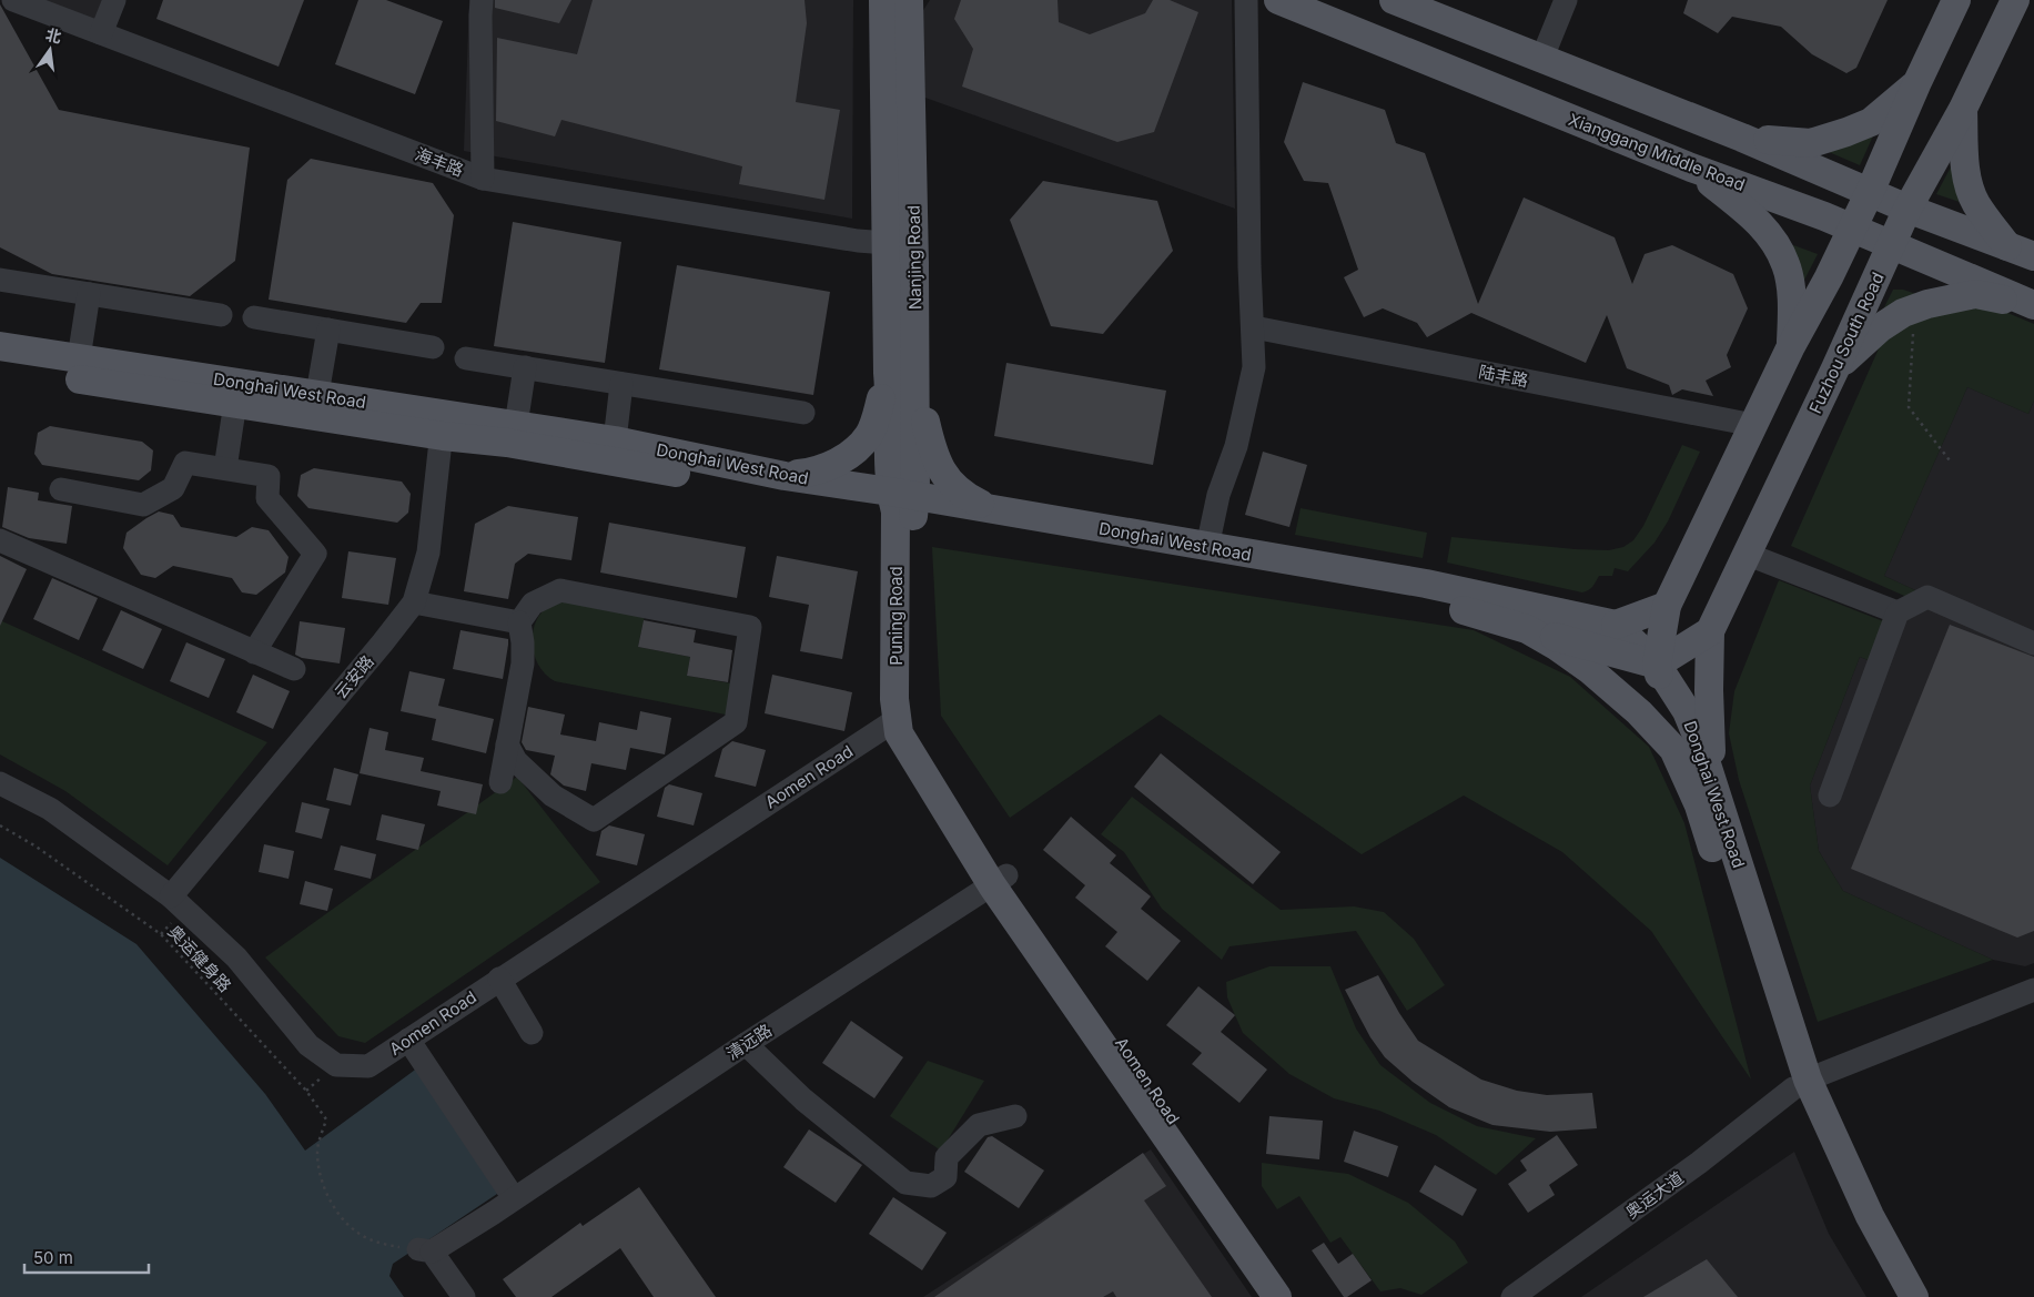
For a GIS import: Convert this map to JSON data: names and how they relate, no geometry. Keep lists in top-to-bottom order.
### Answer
{
  "streets": {
    "main road": [
      "Xianggang Middle Road",
      "Nanjing Road",
      "Fuzhou South Road",
      "Donghai West Road",
      "Puning Road",
      "Aomen Road"
    ],
    "street": [
      "海丰路",
      "陆丰路",
      "云安路",
      "清远路",
      "奥运大道"
    ],
    "path": ["奥运健身路"]
  },
  "crossings": [
    ["Xianggang Middle Road", "Fuzhou South Road"],
    ["海丰路", "Nanjing Road"],
    ["Nanjing Road", "Donghai West Road"],
    ["Nanjing Road", "Puning Road"],
    ["Donghai West Road", "Puning Road"],
    ["Donghai West Road", "云安路"],
    ["Donghai West Road", "奥运大道"],
    ["Puning Road", "Aomen Road"],
    ["云安路", "Aomen Road"],
    ["Aomen Road", "清远路"],
    ["奥运健身路", "清远路"]
  ],
  "scale_bar": "50 m",
  "north": "top"
}
